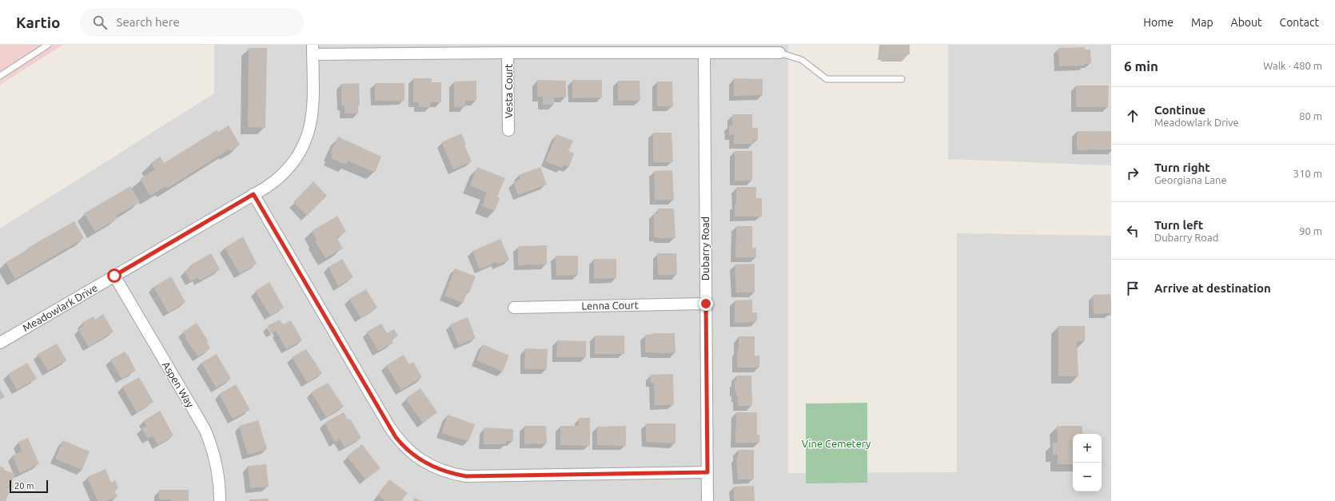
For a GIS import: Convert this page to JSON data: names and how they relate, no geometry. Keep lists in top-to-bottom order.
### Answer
{
  "streets": {
    "street": [
      "Vesta Court",
      "Dubarry Road",
      "Lenna Court",
      "Meadowlark Drive",
      "Aspen Way"
    ]
  },
  "crossings": [
    ["Vesta Court", "Meadowlark Drive"],
    ["Dubarry Road", "Lenna Court"],
    ["Dubarry Road", "Meadowlark Drive"],
    ["Meadowlark Drive", "Aspen Way"]
  ],
  "parks": ["Vine Cemetery"],
  "scale_bar": "20 m",
  "page": {
    "header": "Kartio",
    "search": "Search here",
    "nav": [
      "Home",
      "Map",
      "About",
      "Contact"
    ],
    "heading": ["6 min", "Walk · 480 m"],
    "list": [
      ["Continue", "Meadowlark Drive", "80 m"],
      ["Turn right", "Georgiana Lane", "310 m"],
      ["Turn left", "Dubarry Road", "90 m"],
      "Arrive at destination"
    ],
    "map_buttons": ["+", "−"],
    "scale": "20 m"
  }
}
